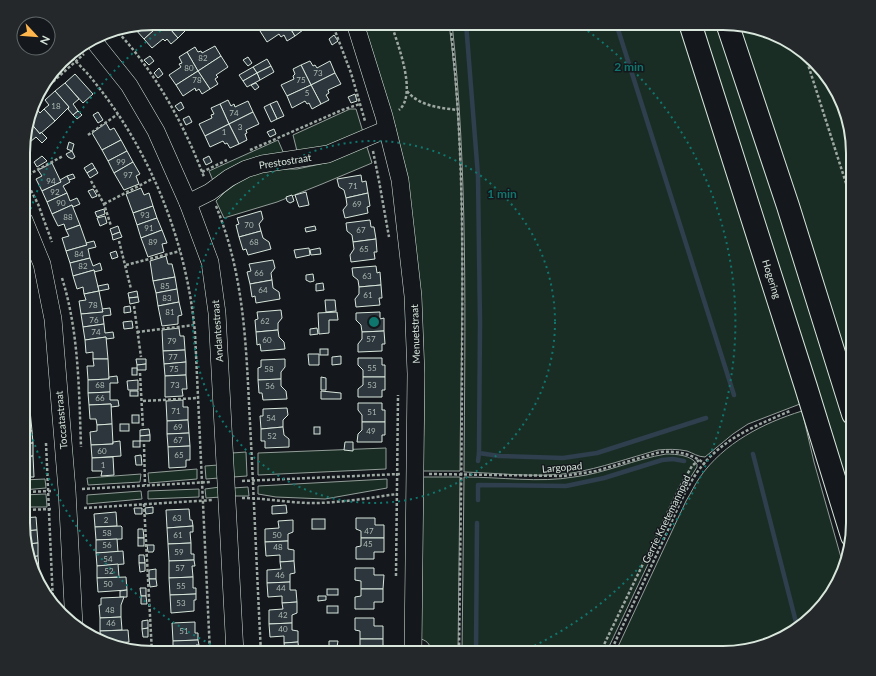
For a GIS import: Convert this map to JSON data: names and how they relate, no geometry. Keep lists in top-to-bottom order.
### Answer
{
  "streets": {
    "highway": ["Hogering"],
    "street": [
      "Prestostraat",
      "Andantestraat",
      "Menuetstraat",
      "Toccatastraat"
    ],
    "path": ["Largopad", "Gerrie Knetemannpad"]
  },
  "crossings": [
    ["Prestostraat", "Andantestraat"],
    ["Prestostraat", "Menuetstraat"],
    ["Menuetstraat", "Largopad"],
    ["Largopad", "Gerrie Knetemannpad"]
  ],
  "house_numbers": [
    "82",
    "80",
    "73",
    "78",
    "75",
    "5",
    "18",
    "74",
    "3",
    "1",
    "99",
    "97",
    "94",
    "71",
    "92",
    "90",
    "69",
    "93",
    "88",
    "70",
    "91",
    "67",
    "89",
    "68",
    "65",
    "84",
    "82",
    "66",
    "63",
    "85",
    "64",
    "61",
    "83",
    "78",
    "81",
    "76",
    "62",
    "74",
    "57",
    "60",
    "79",
    "77",
    "55",
    "75",
    "58",
    "68",
    "73",
    "53",
    "56",
    "66",
    "71",
    "51",
    "54",
    "69",
    "49",
    "52",
    "67",
    "60",
    "65",
    "1",
    "63",
    "2",
    "47",
    "58",
    "61",
    "50",
    "45",
    "56",
    "48",
    "59",
    "54",
    "57",
    "52",
    "46",
    "50",
    "55",
    "44",
    "53",
    "48",
    "42",
    "46",
    "40",
    "51"
  ],
  "north": "bottom right",
  "rings": ["2 min", "1 min"]
}
